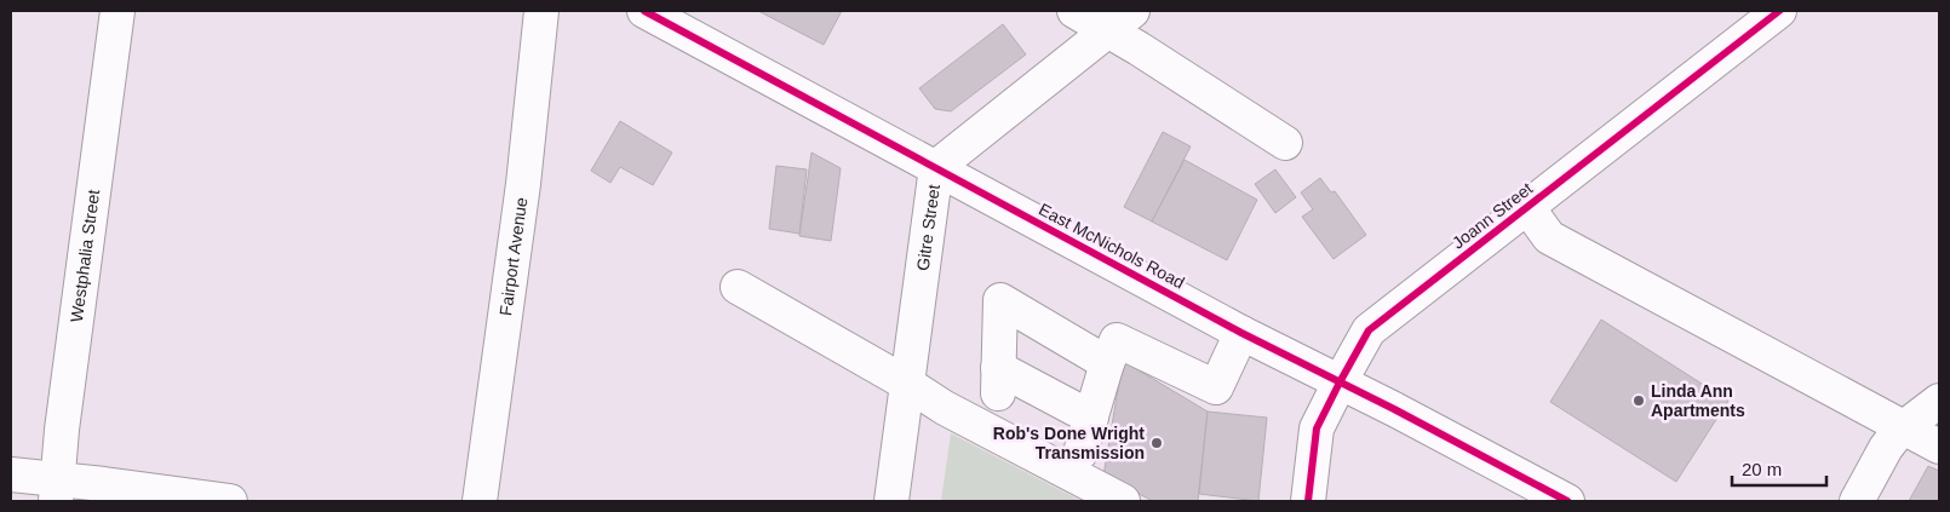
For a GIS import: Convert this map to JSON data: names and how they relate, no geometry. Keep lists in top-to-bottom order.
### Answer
{
  "streets": {
    "street": [
      "Joann Street",
      "Gitre Street",
      "East McNichols Road",
      "Westphalia Street",
      "Fairport Avenue"
    ]
  },
  "crossings": [
    ["Joann Street", "East McNichols Road"],
    ["Gitre Street", "East McNichols Road"]
  ],
  "places": ["Linda Ann Apartments", "Rob's Done Wright Transmission"],
  "scale_bar": "20 m"
}
